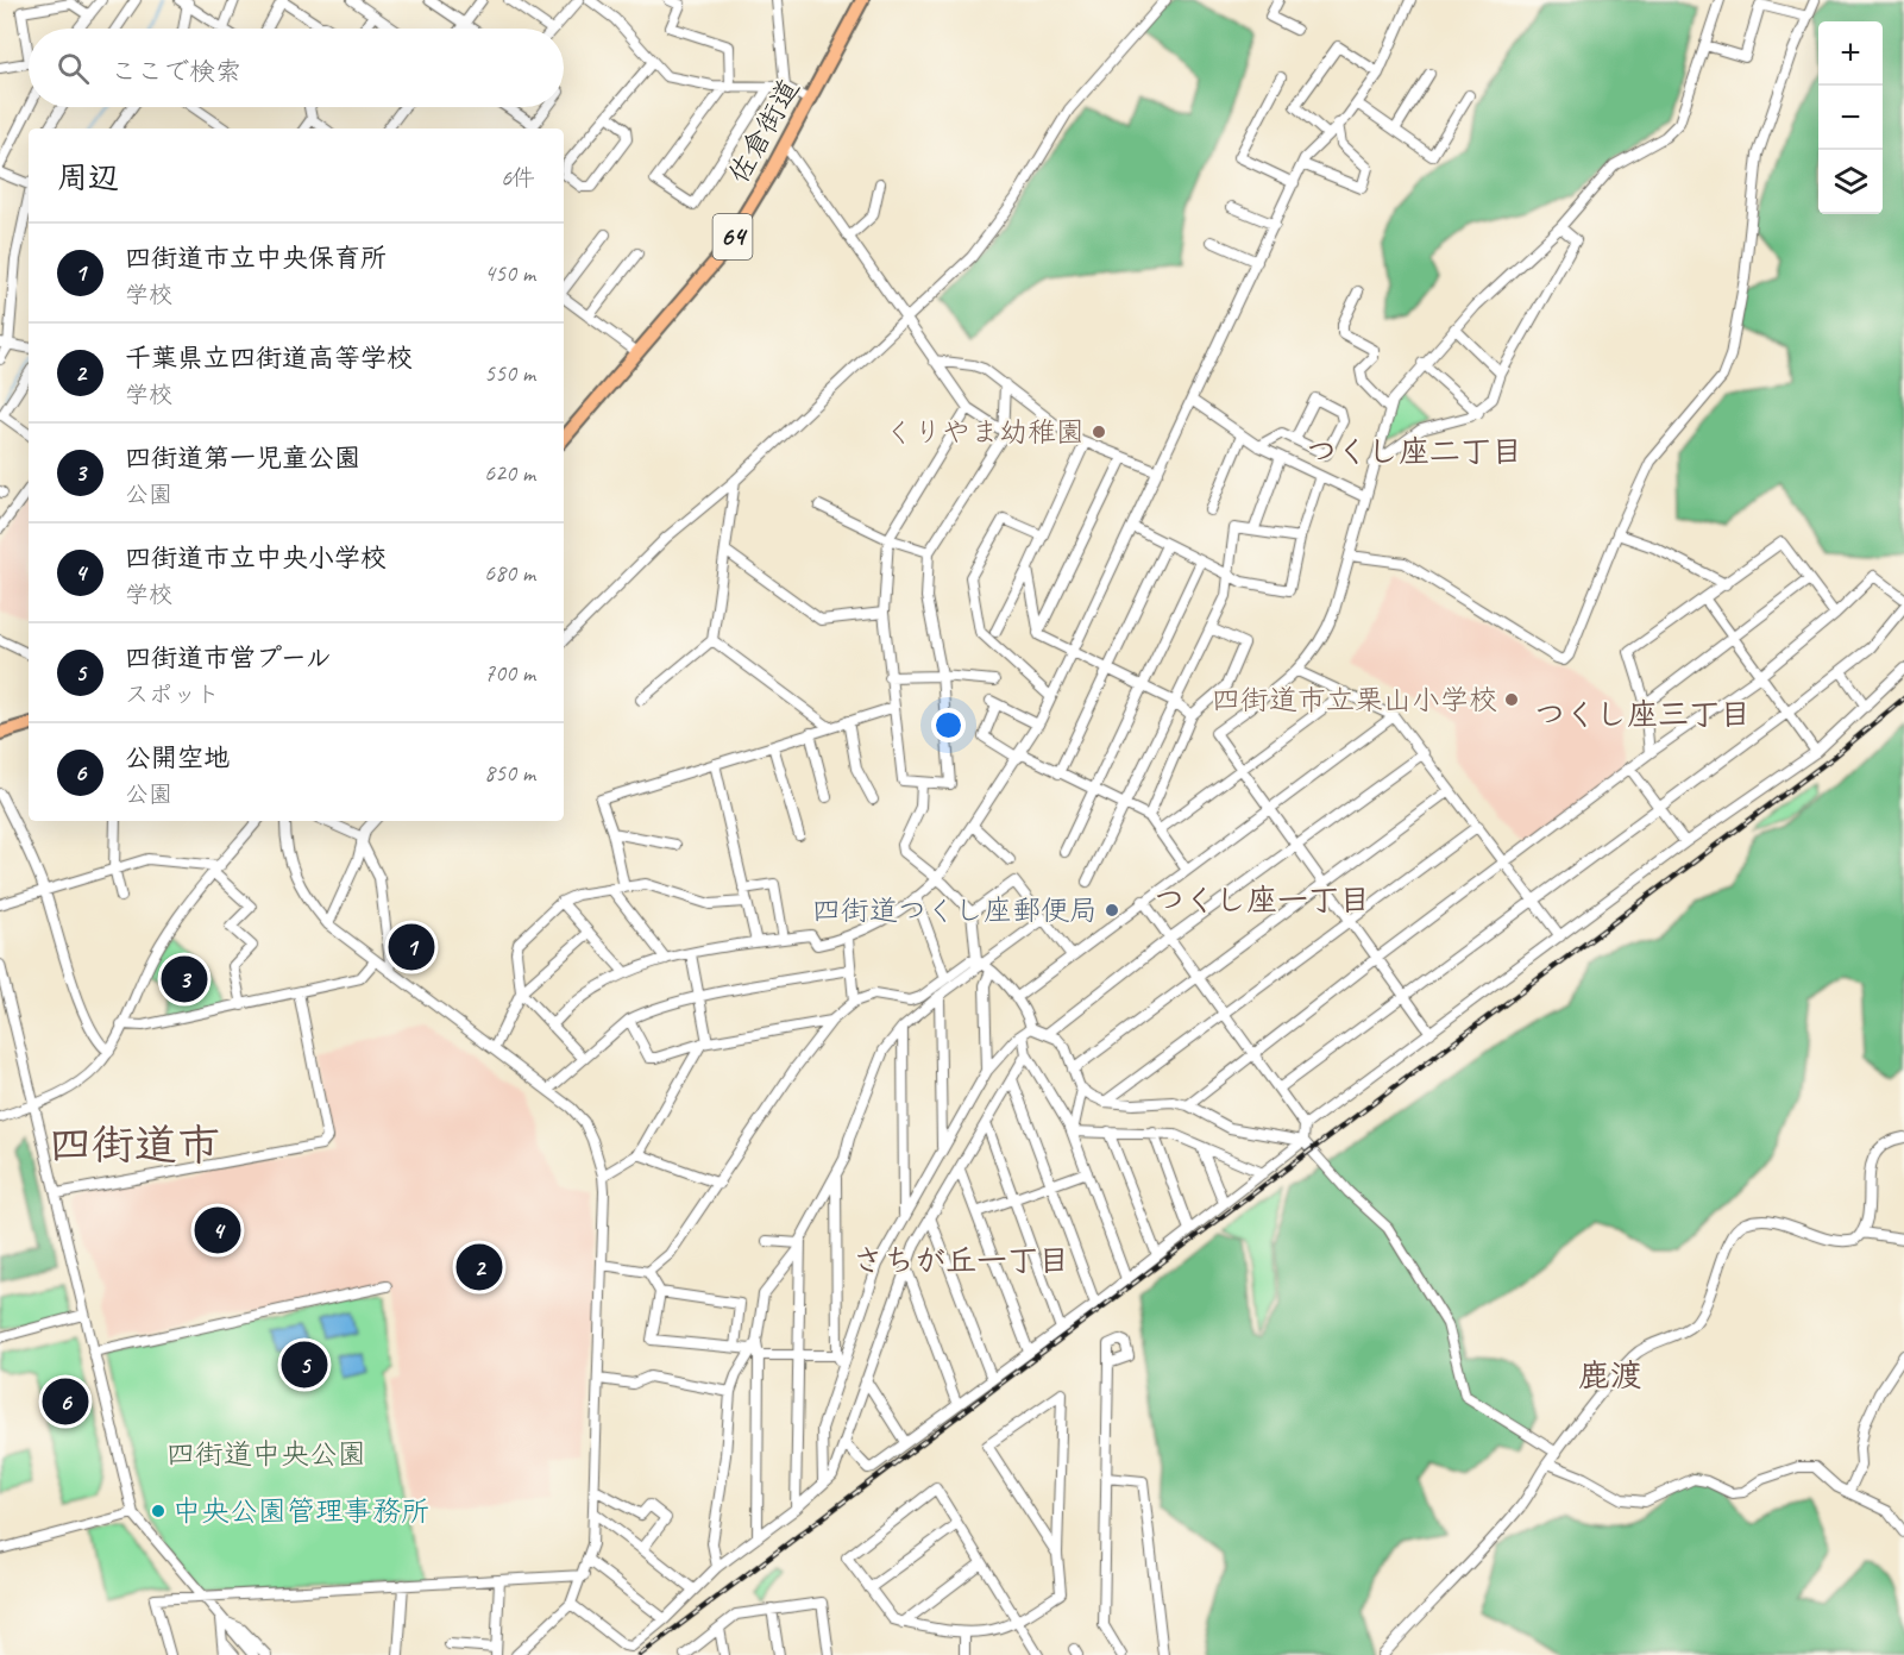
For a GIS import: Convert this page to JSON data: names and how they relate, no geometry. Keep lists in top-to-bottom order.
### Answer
{
  "streets": {
    "main road": ["佐倉街道", "64"]
  },
  "districts": [
    "つくし座二丁目",
    "つくし座三丁目",
    "つくし座一丁目",
    "四街道市",
    "さちが丘一丁目",
    "鹿渡"
  ],
  "parks": ["四街道中央公園"],
  "places": [
    "くりやま幼稚園",
    "四街道市立栗山小学校",
    "四街道つくし座郵便局",
    "中央公園管理事務所"
  ],
  "page": {
    "map_buttons": ["+", "−"],
    "search": "ここで検索",
    "heading": ["周辺", "6件"],
    "list": [
      {
        "mark": "1",
        "name": "四街道市立中央保育所",
        "note": "学校",
        "value": "450 m"
      },
      {
        "mark": "2",
        "name": "千葉県立四街道高等学校",
        "note": "学校",
        "value": "550 m"
      },
      {
        "mark": "3",
        "name": "四街道第一児童公園",
        "note": "公園",
        "value": "620 m"
      },
      {
        "mark": "4",
        "name": "四街道市立中央小学校",
        "note": "学校",
        "value": "680 m"
      },
      {
        "mark": "5",
        "name": "四街道市営プール",
        "note": "スポット",
        "value": "700 m"
      },
      {
        "mark": "6",
        "name": "公開空地",
        "note": "公園",
        "value": "850 m"
      }
    ],
    "pins": [
      "1",
      "3",
      "4",
      "2",
      "5",
      "6"
    ]
  }
}
